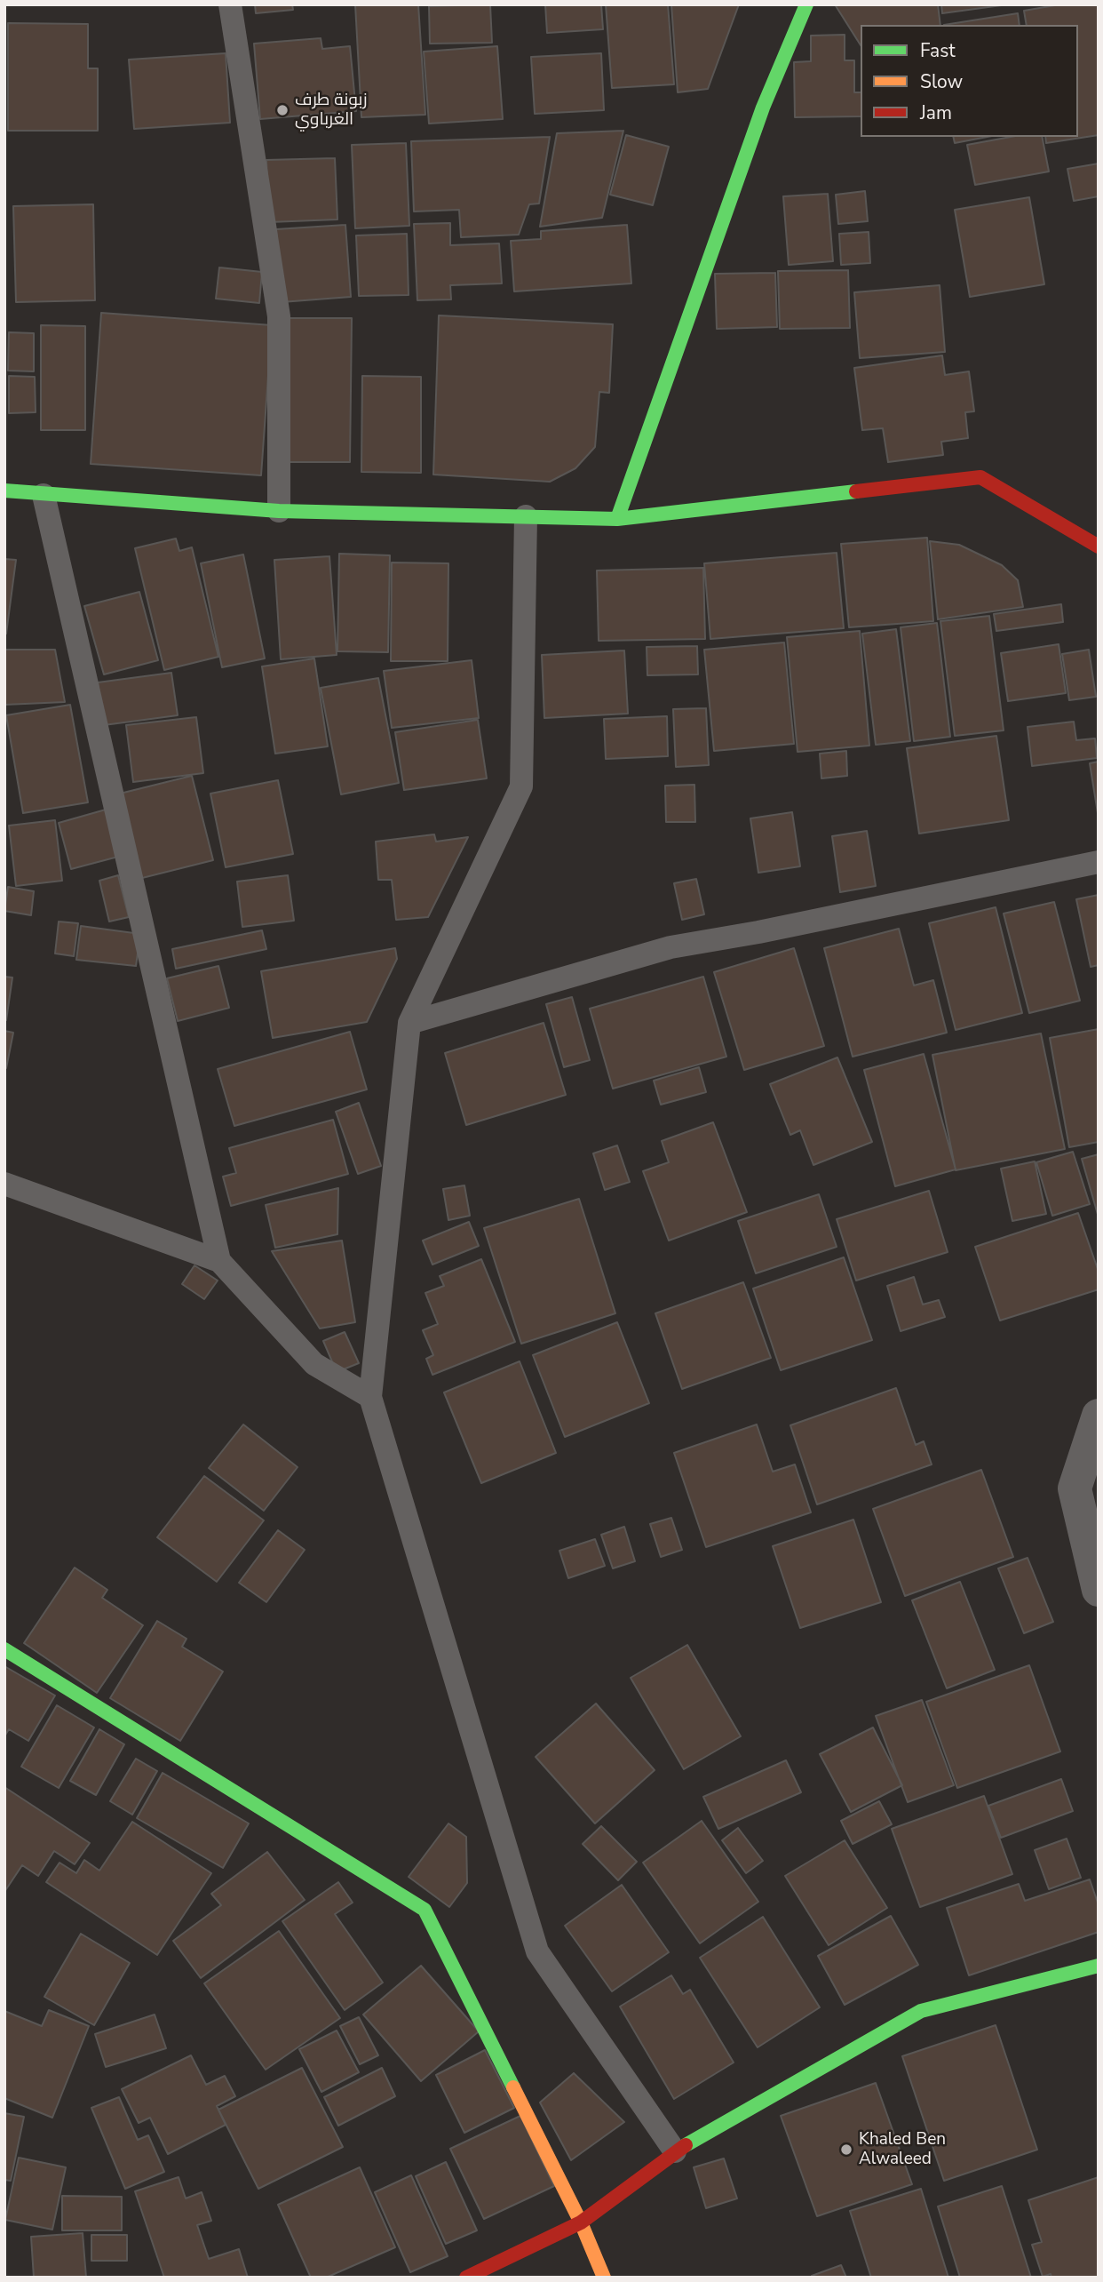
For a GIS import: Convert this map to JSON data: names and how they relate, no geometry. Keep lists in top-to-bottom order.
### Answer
{
  "places": ["زبونة طرف الغرباوي", "Khaled Ben Alwaleed"],
  "legend": ["Fast", "Slow", "Jam"]
}
